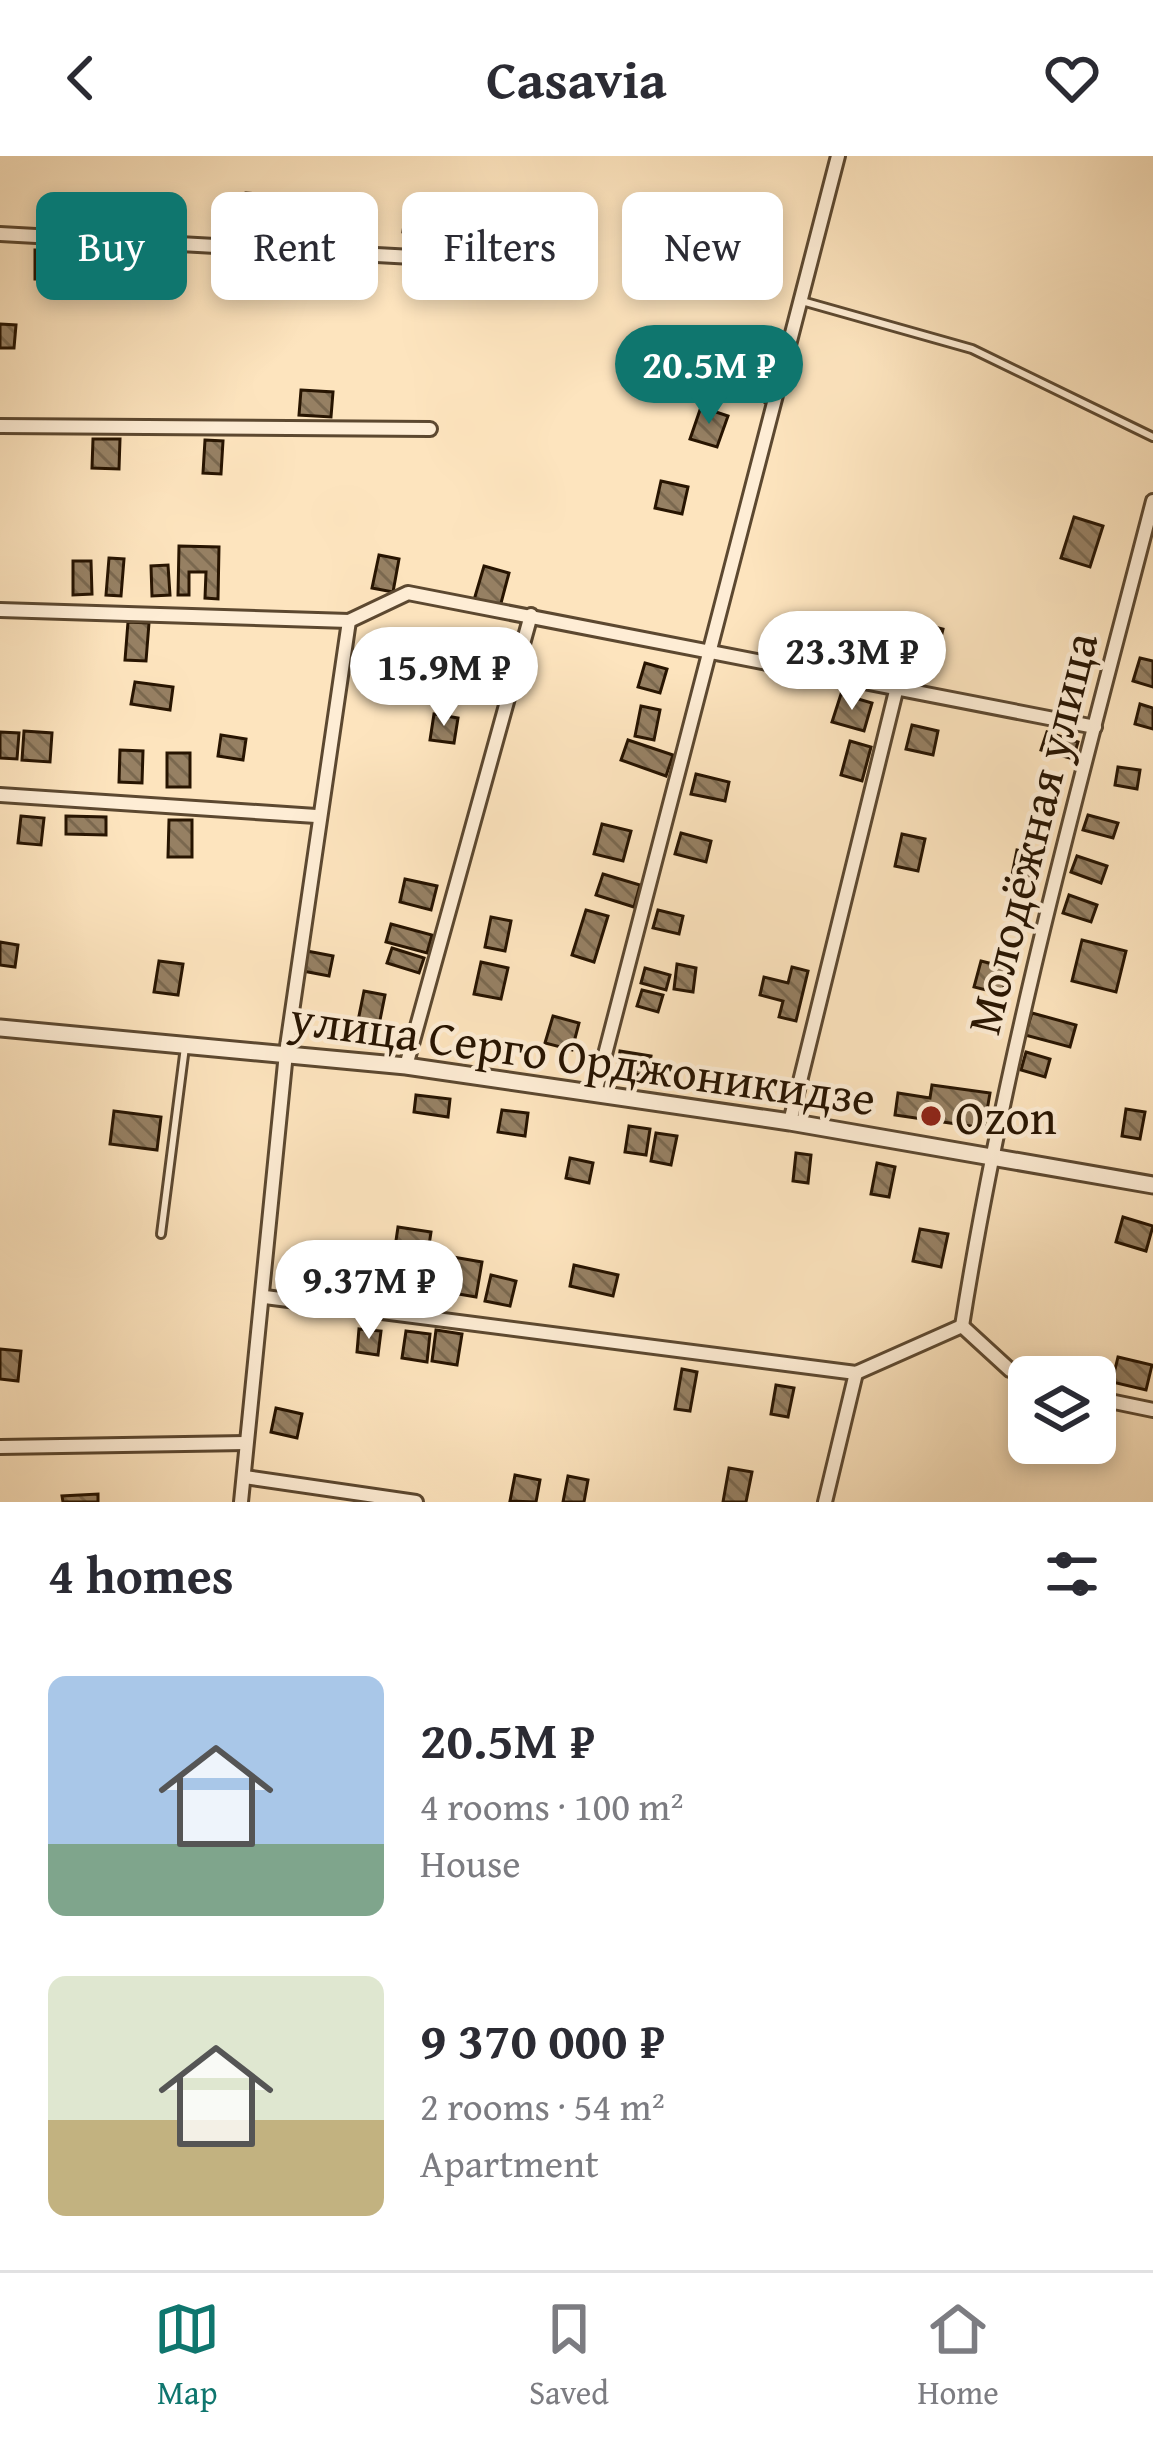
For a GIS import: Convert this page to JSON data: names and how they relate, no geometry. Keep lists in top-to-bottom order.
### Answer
{
  "streets": {
    "street": ["Молодёжная улица", "улица Серго Орджоникидзе"]
  },
  "crossings": [
    ["Молодёжная улица", "улица Серго Орджоникидзе"]
  ],
  "places": ["Ozon"],
  "page": {
    "header": "Casavia",
    "chip": [
      "Buy",
      "Rent",
      "Filters",
      "New"
    ],
    "price": [
      "20.5M ₽",
      "23.3M ₽",
      "15.9M ₽",
      "9.37M ₽"
    ],
    "heading": "4 homes",
    "list": [
      {
        "name": "20.5M ₽",
        "note": "4 rooms · 100 m² · House"
      },
      {
        "name": "9 370 000 ₽",
        "note": "2 rooms · 54 m² · Apartment"
      }
    ],
    "tabs": ["Map", "Saved", "Home"]
  }
}
